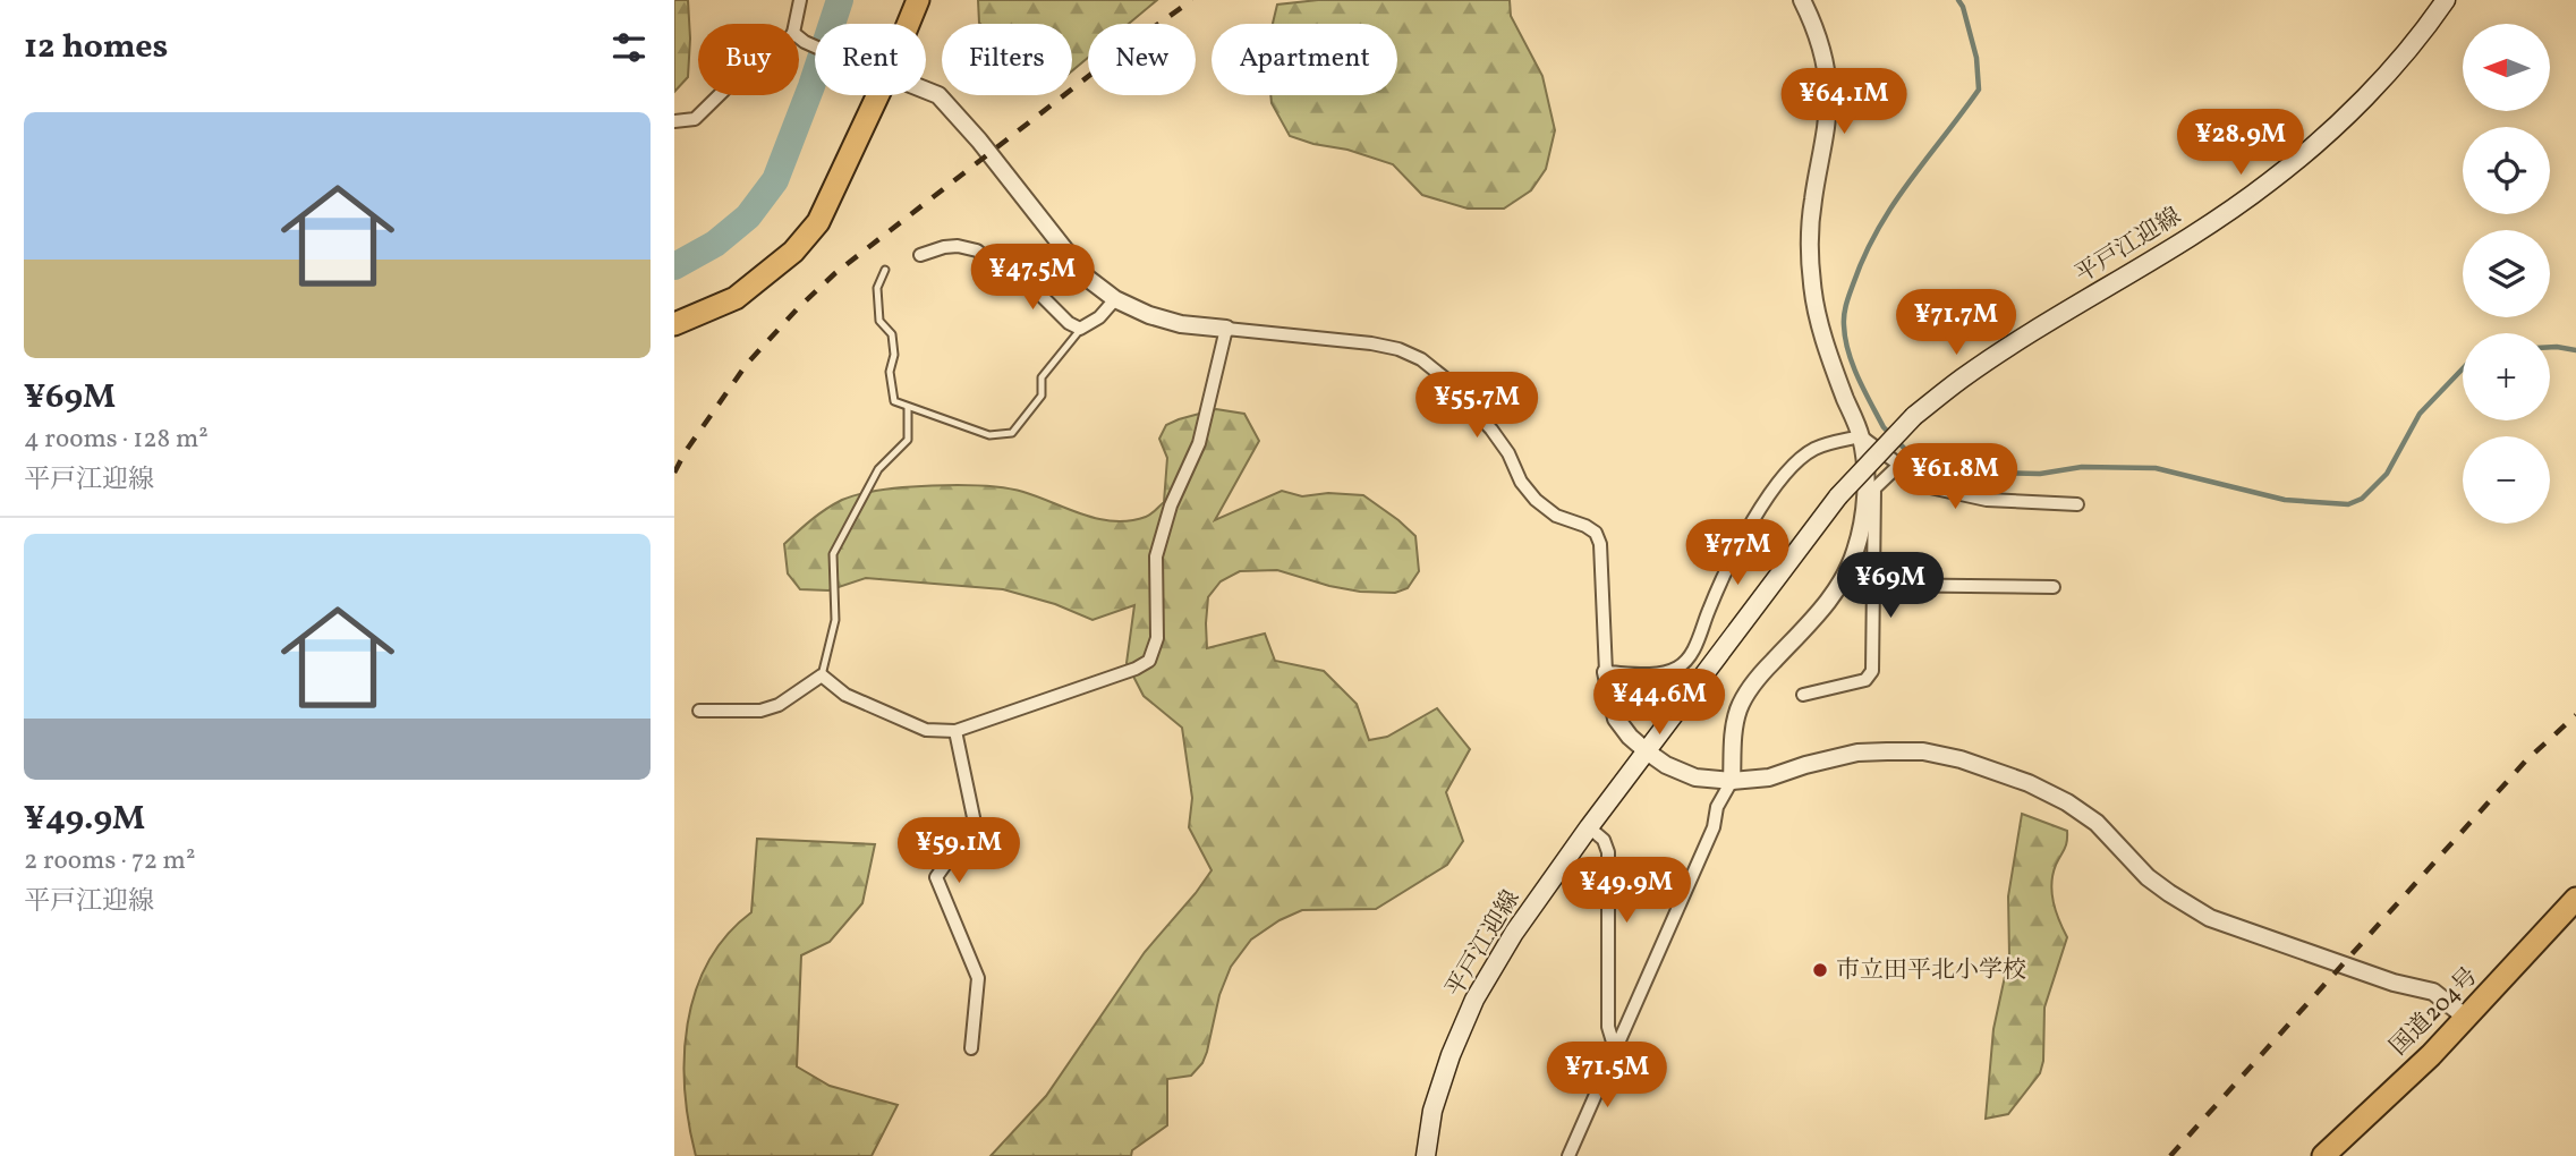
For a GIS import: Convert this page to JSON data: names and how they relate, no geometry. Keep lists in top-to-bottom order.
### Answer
{
  "streets": {
    "highway": ["国道204号"],
    "main road": ["平戸江迎線"]
  },
  "places": ["市立田平北小学校"],
  "north": "left",
  "page": {
    "heading": "12 homes",
    "map_buttons": ["+", "−"],
    "chip": [
      "Buy",
      "Rent",
      "Filters",
      "New",
      "Apartment"
    ],
    "price": [
      "¥64.1M",
      "¥28.9M",
      "¥47.5M",
      "¥71.7M",
      "¥55.7M",
      "¥61.8M",
      "¥77M",
      "¥69M",
      "¥44.6M",
      "¥59.1M",
      "¥49.9M",
      "¥71.5M"
    ],
    "list": [
      {
        "name": "¥69M",
        "note": "4 rooms · 128 m² · 平戸江迎線"
      },
      {
        "name": "¥49.9M",
        "note": "2 rooms · 72 m² · 平戸江迎線"
      }
    ]
  }
}
